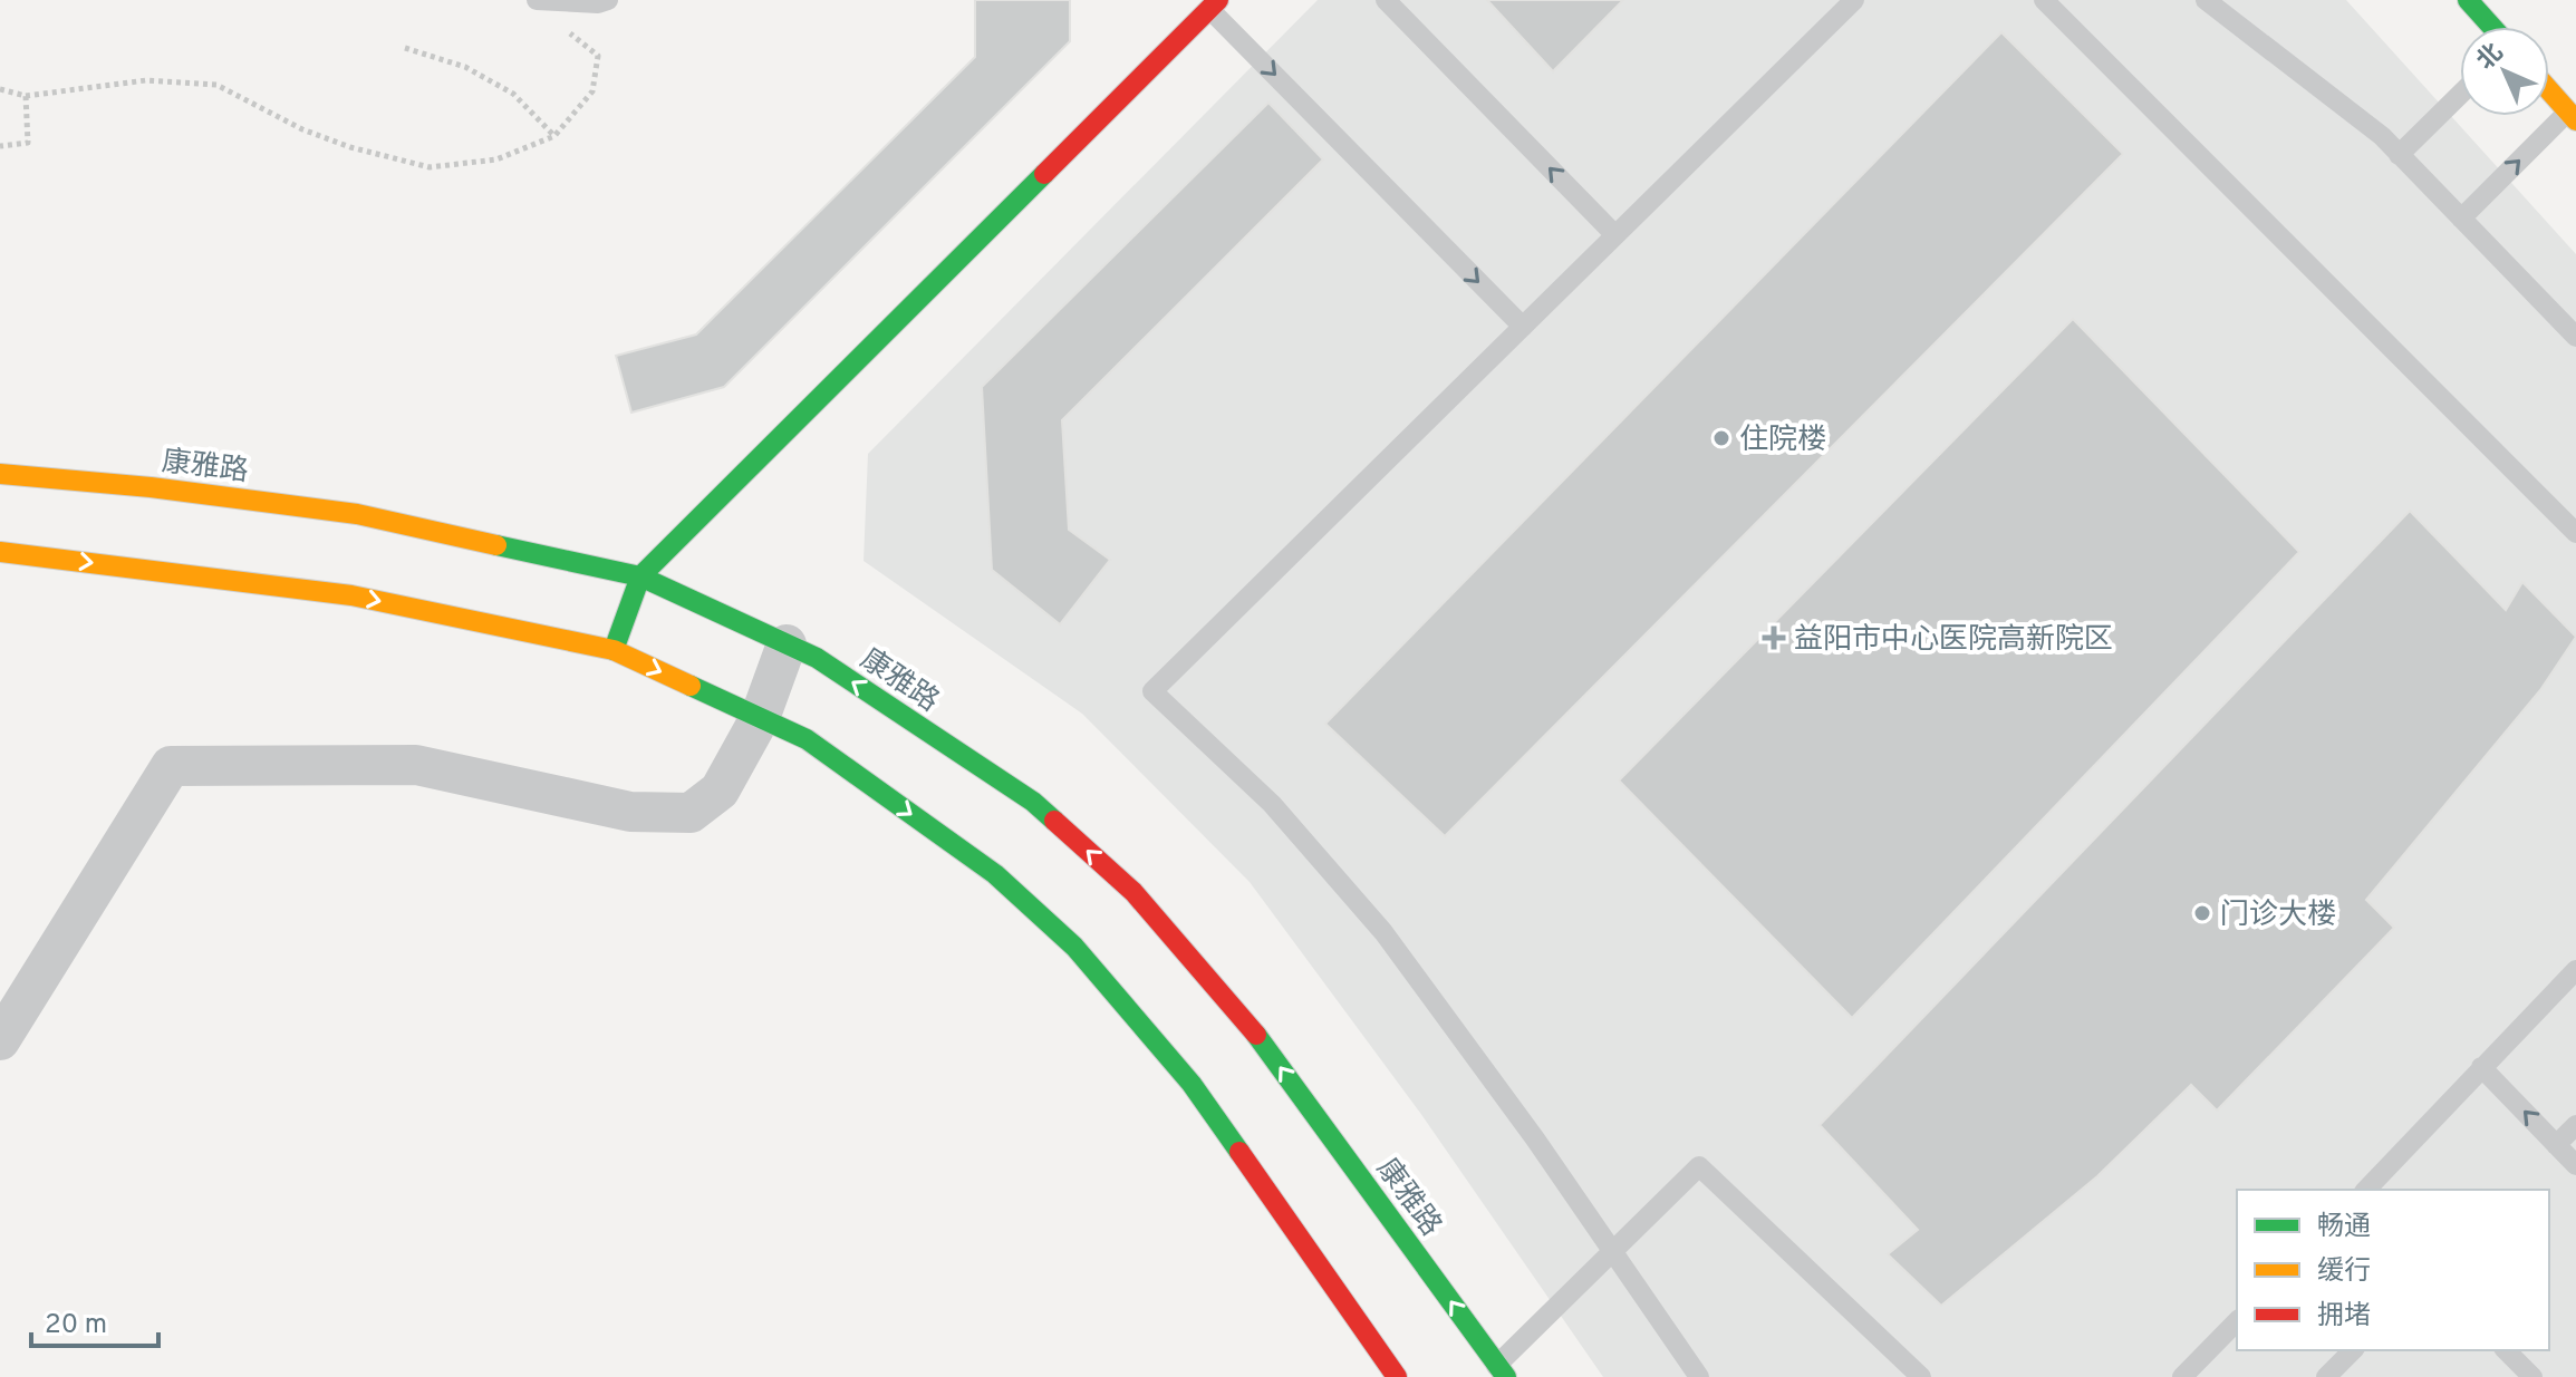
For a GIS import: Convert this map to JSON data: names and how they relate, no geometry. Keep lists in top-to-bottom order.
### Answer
{
  "streets": {
    "main road": ["康雅路"]
  },
  "places": {
    "other": ["住院楼", "门诊大楼"],
    "health": ["益阳市中心医院高新院区"]
  },
  "legend": ["畅通", "缓行", "拥堵"],
  "scale_bar": "20 m",
  "north": "top left"
}
